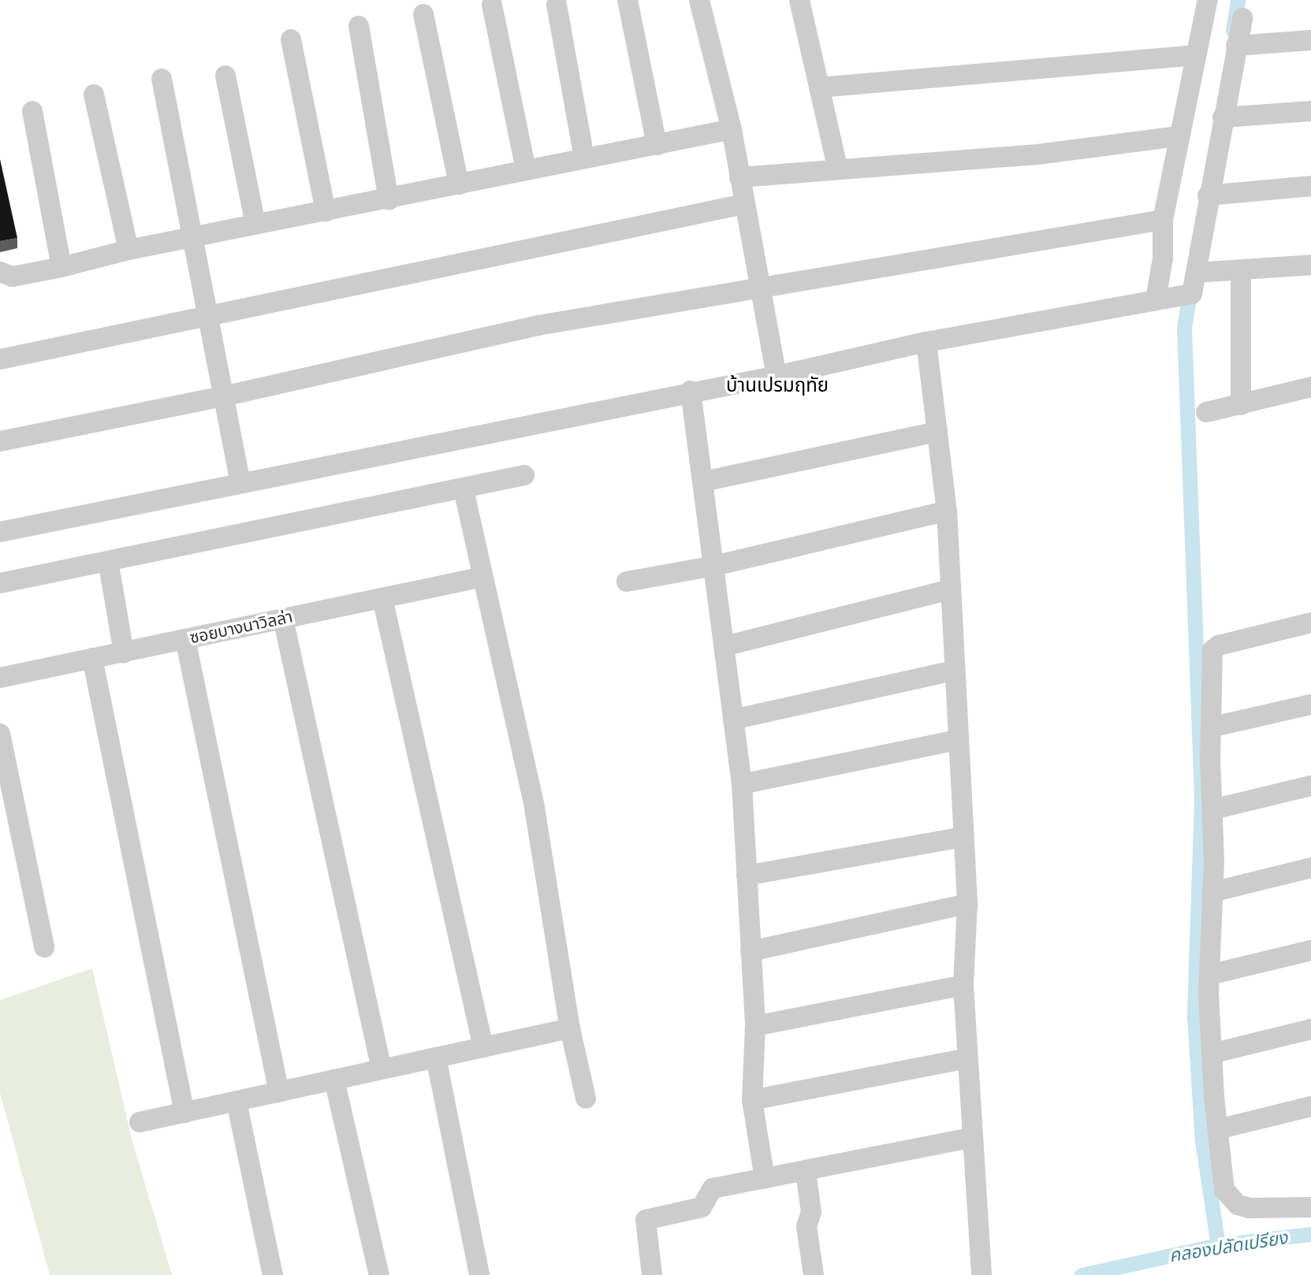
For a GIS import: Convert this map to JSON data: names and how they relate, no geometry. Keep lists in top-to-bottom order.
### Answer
{
  "streets": {
    "street": ["ซอยบางนาวิลล่า"]
  },
  "districts": ["บ้านเปรมฤทัย"],
  "water": ["คลองปลัดเปรียง"]
}
